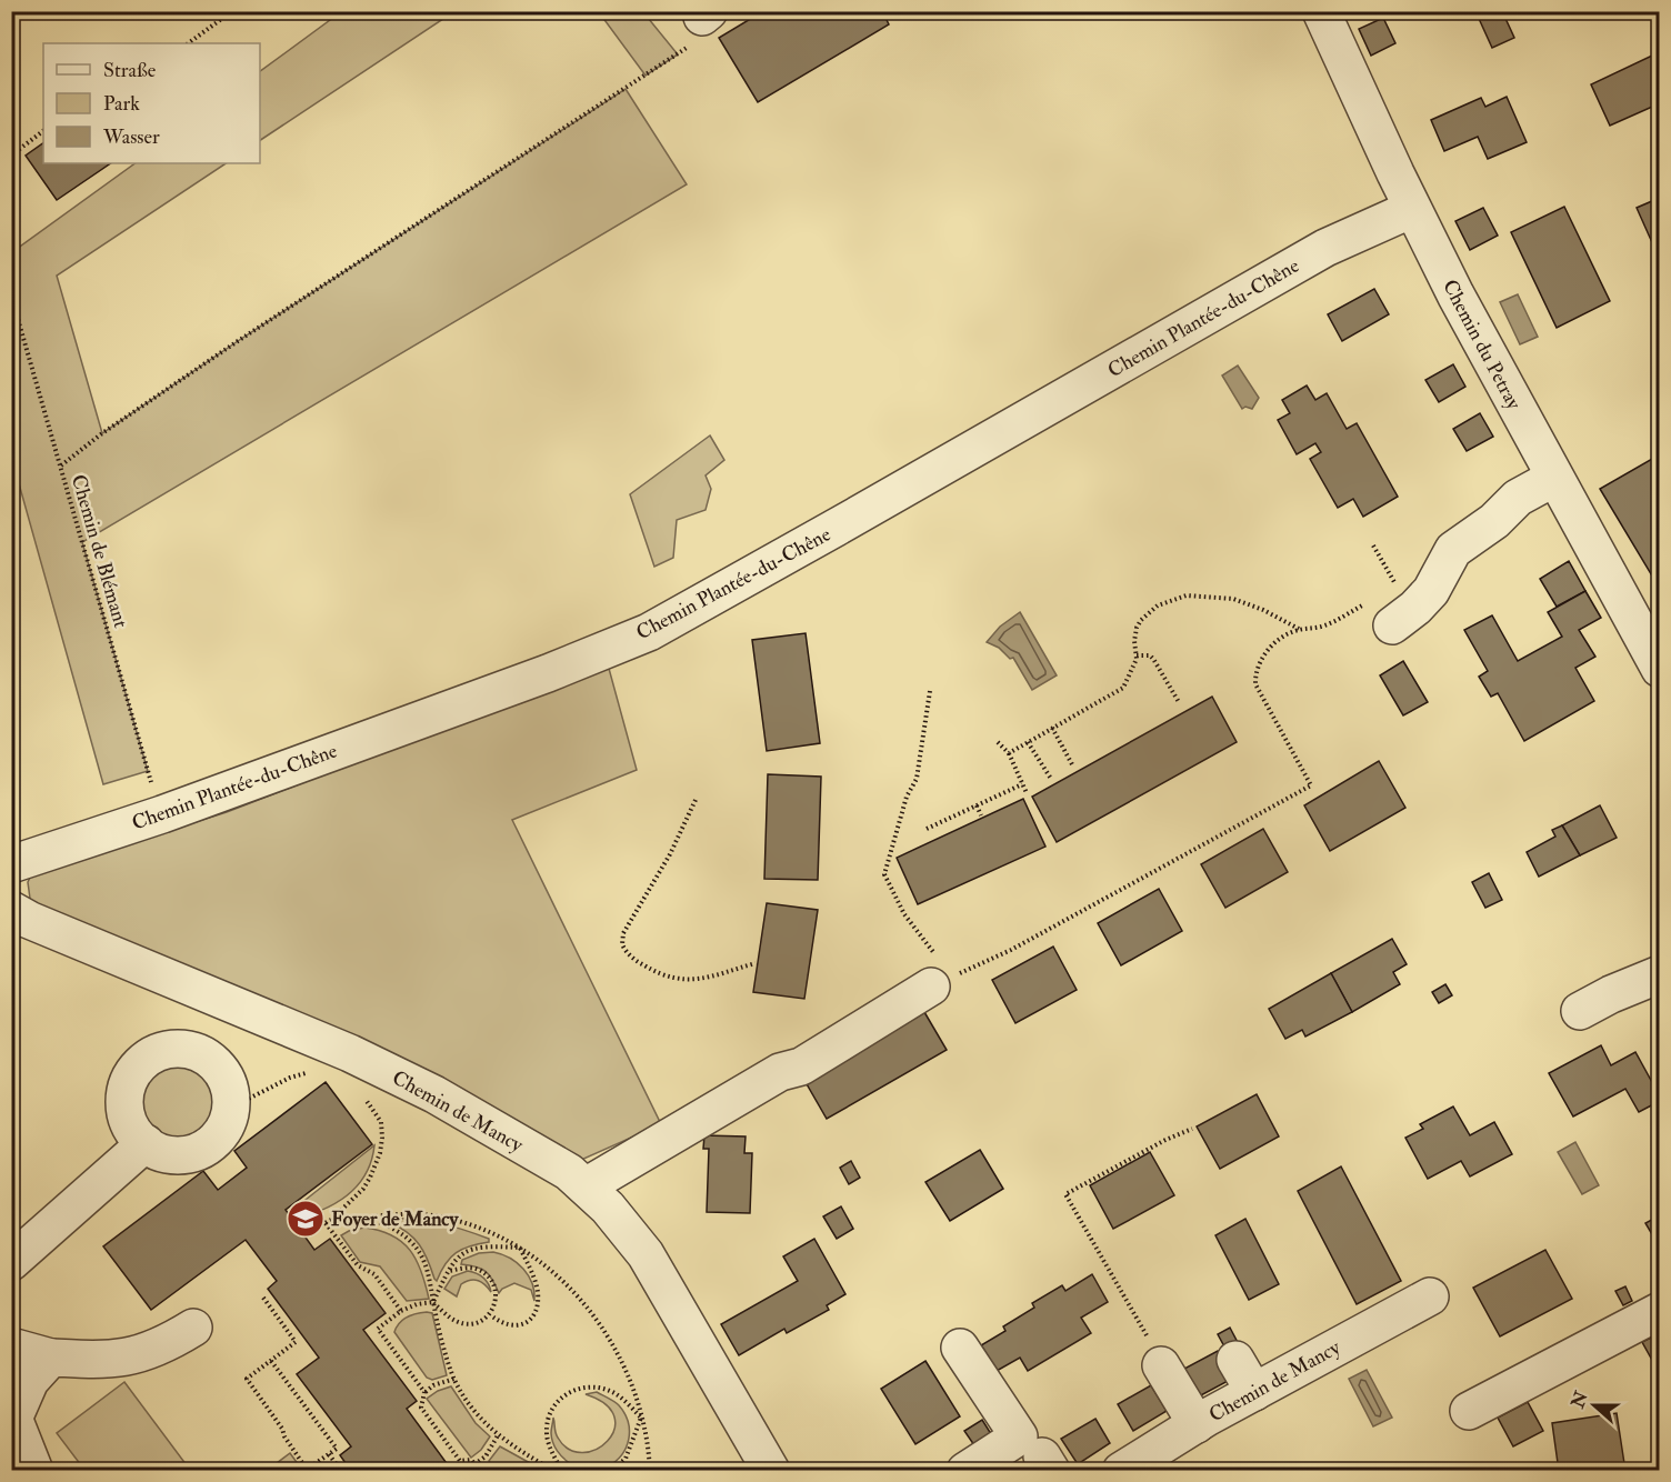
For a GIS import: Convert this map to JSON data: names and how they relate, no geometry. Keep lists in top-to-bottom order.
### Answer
{
  "streets": {
    "street": ["Chemin Plantée-du-Chêne", "Chemin du Petray", "Chemin de Mancy"],
    "path": ["Chemin de Blémant"]
  },
  "crossings": [
    ["Chemin Plantée-du-Chêne", "Chemin du Petray"],
    ["Chemin Plantée-du-Chêne", "Chemin de Blémant"]
  ],
  "places": {
    "school or university": ["Foyer de Mancy"]
  },
  "legend": ["Straße", "Park", "Wasser"],
  "north": "left"
}
